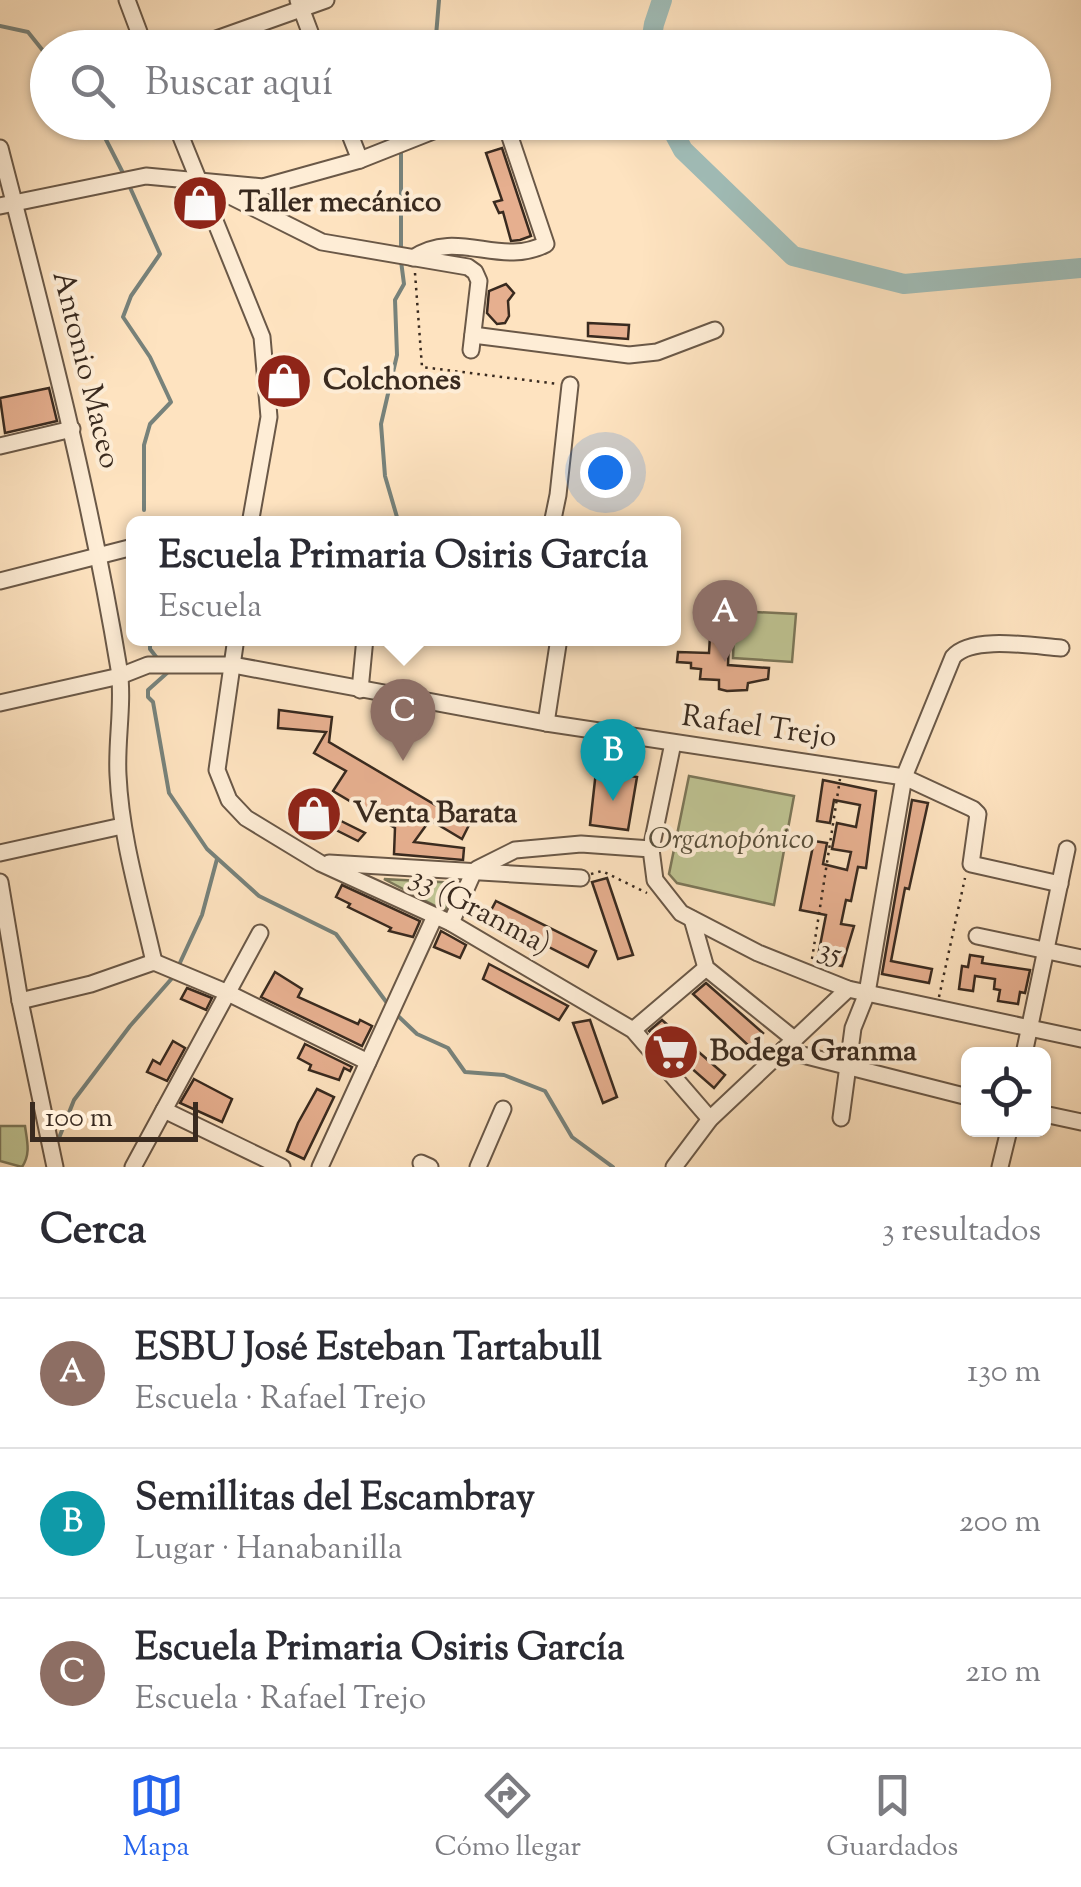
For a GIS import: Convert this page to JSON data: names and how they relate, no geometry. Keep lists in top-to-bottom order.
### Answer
{
  "streets": {
    "street": [
      "Antonio Maceo",
      "Rafael Trejo",
      "33 (Granma)",
      "35"
    ]
  },
  "crossings": [
    ["Antonio Maceo", "Rafael Trejo"],
    ["Rafael Trejo", "33 (Granma)"]
  ],
  "parks": ["Organopónico"],
  "places": {
    "shop": ["Taller mecánico", "Colchones", "Venta Barata"],
    "supermarket": ["Bodega Granma"]
  },
  "scale_bar": "100 m",
  "page": {
    "search": "Buscar aquí",
    "popup": ["Escuela Primaria Osiris García", "Escuela"],
    "pins": ["A", "C", "B"],
    "scale": "100 m",
    "heading": ["Cerca", "3 resultados"],
    "list": [
      {
        "mark": "A",
        "name": "ESBU José Esteban Tartabull",
        "note": "Escuela · Rafael Trejo",
        "value": "130 m"
      },
      {
        "mark": "B",
        "name": "Semillitas del Escambray",
        "note": "Lugar · Hanabanilla",
        "value": "200 m"
      },
      {
        "mark": "C",
        "name": "Escuela Primaria Osiris García",
        "note": "Escuela · Rafael Trejo",
        "value": "210 m"
      }
    ],
    "nav": ["Mapa", "Cómo llegar", "Guardados"]
  }
}
